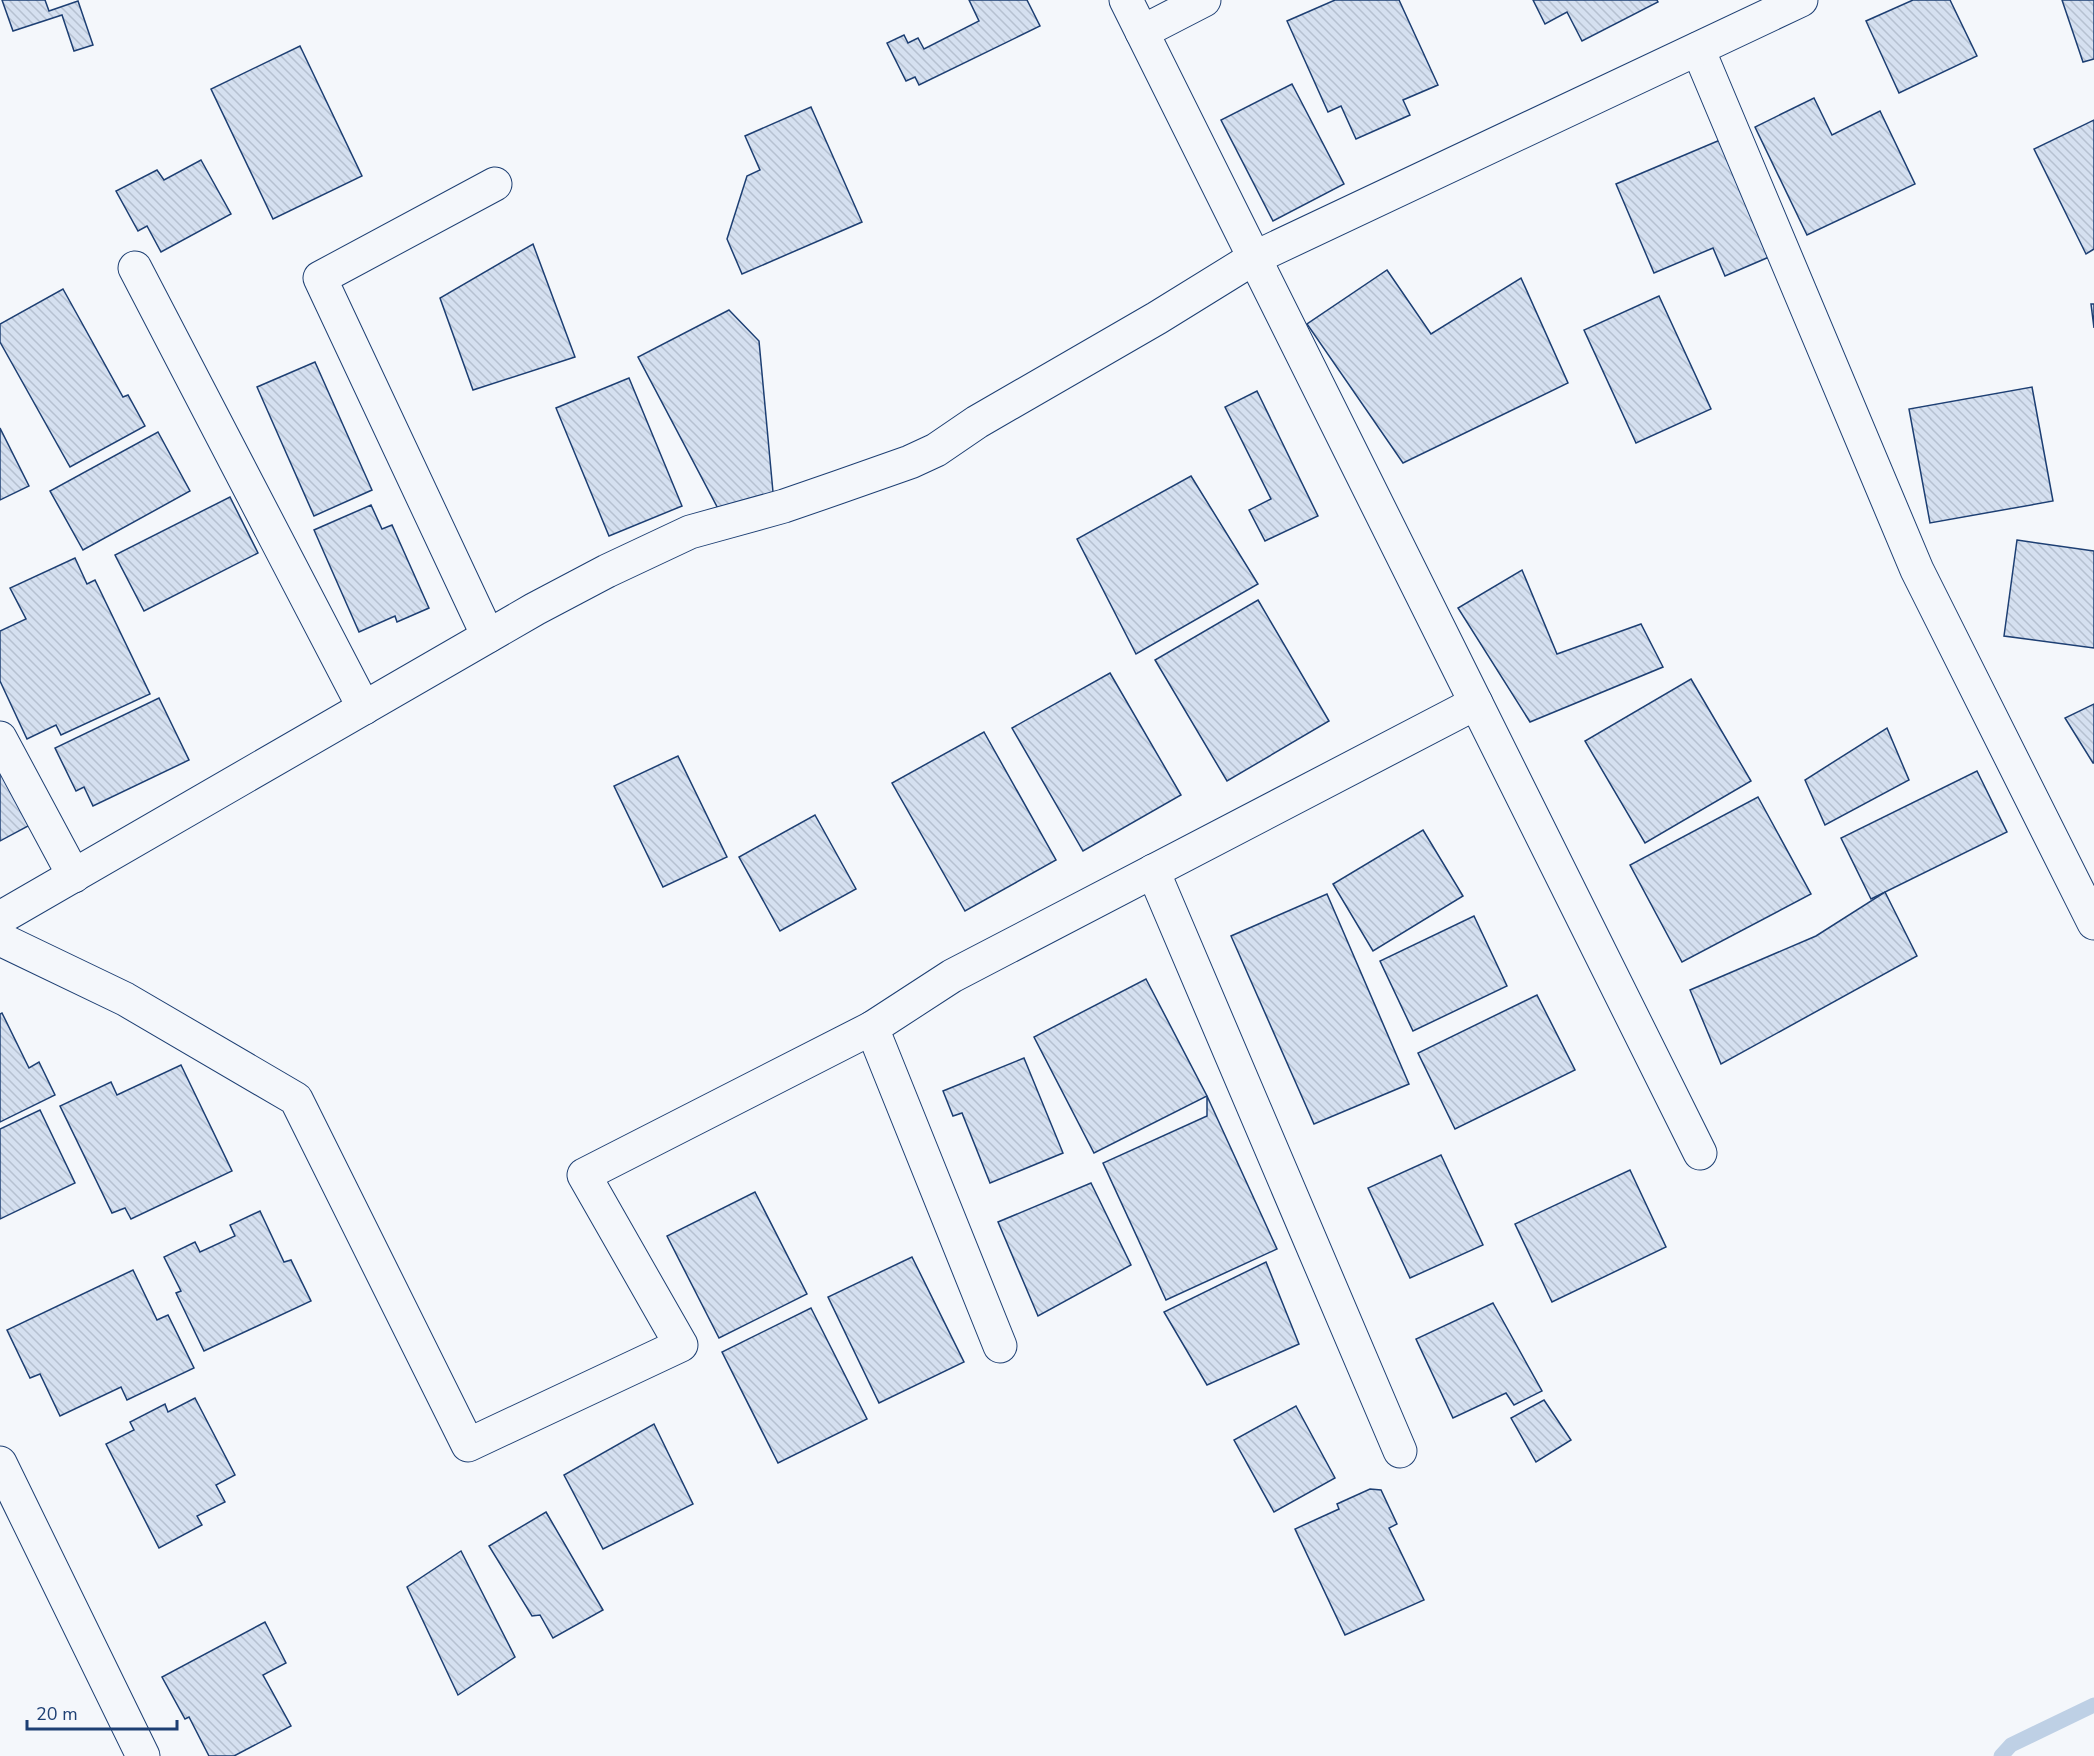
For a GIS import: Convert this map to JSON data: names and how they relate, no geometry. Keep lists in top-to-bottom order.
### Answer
{
  "scale_bar": "20 m"
}
